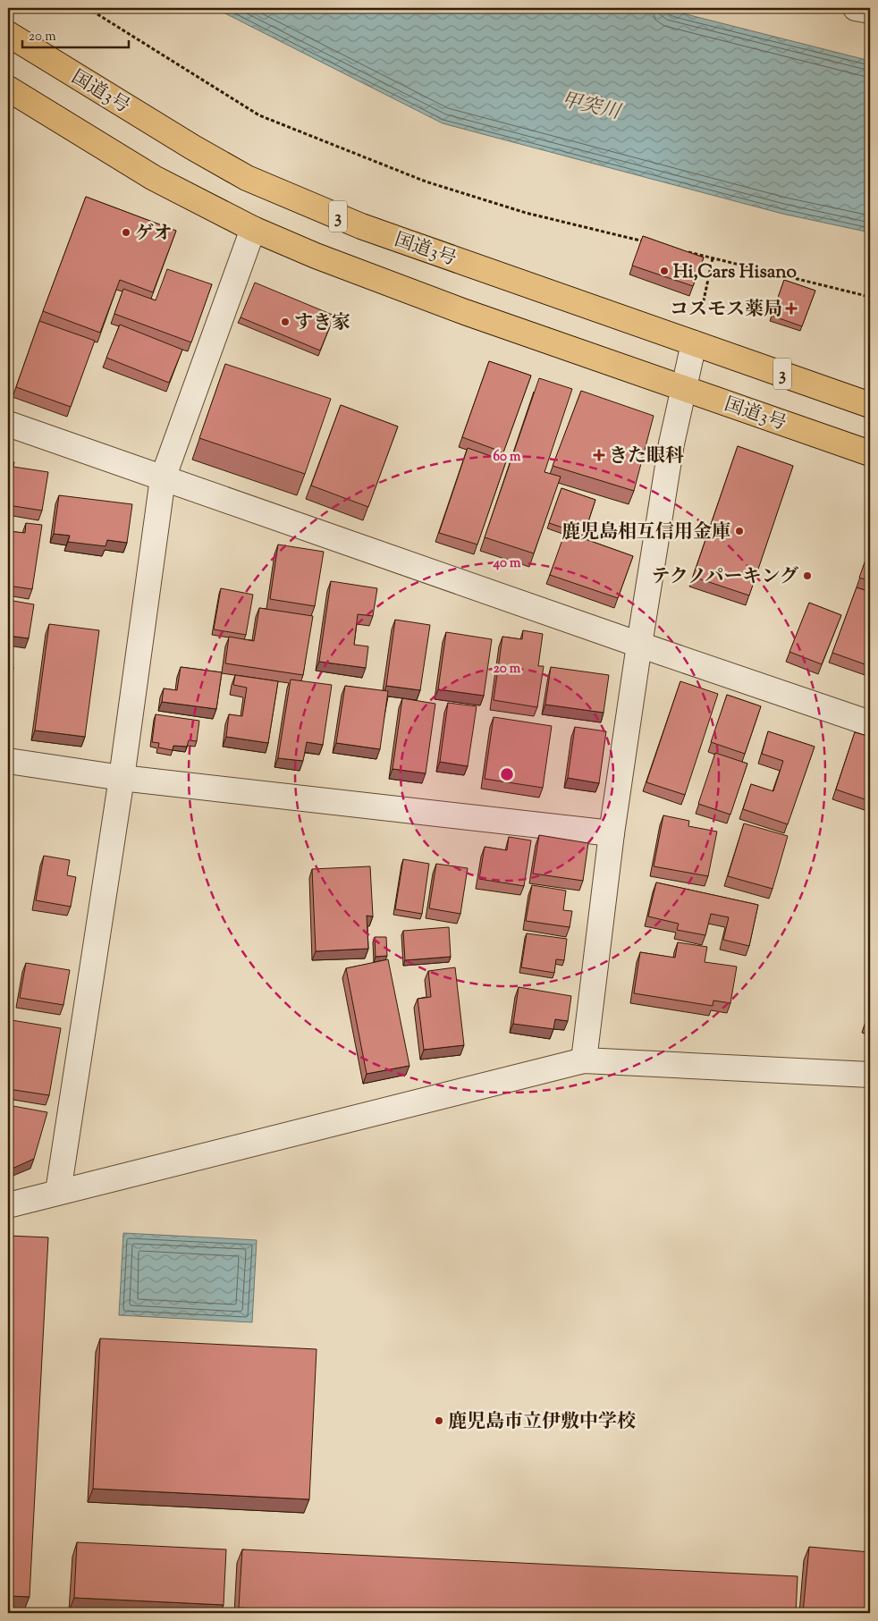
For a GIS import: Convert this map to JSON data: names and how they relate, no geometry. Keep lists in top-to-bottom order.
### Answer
{
  "streets": {
    "highway": ["国道3号", "3"]
  },
  "water": ["甲突川"],
  "places": {
    "other": [
      "ゲオ",
      "Hi,Cars Hisano",
      "すき家",
      "鹿児島相互信用金庫",
      "テクノパーキング",
      "鹿児島市立伊敷中学校"
    ],
    "health": ["コスモス薬局", "きた眼科"]
  },
  "scale_bar": "20 m",
  "rings": ["60 m", "40 m", "20 m"]
}
